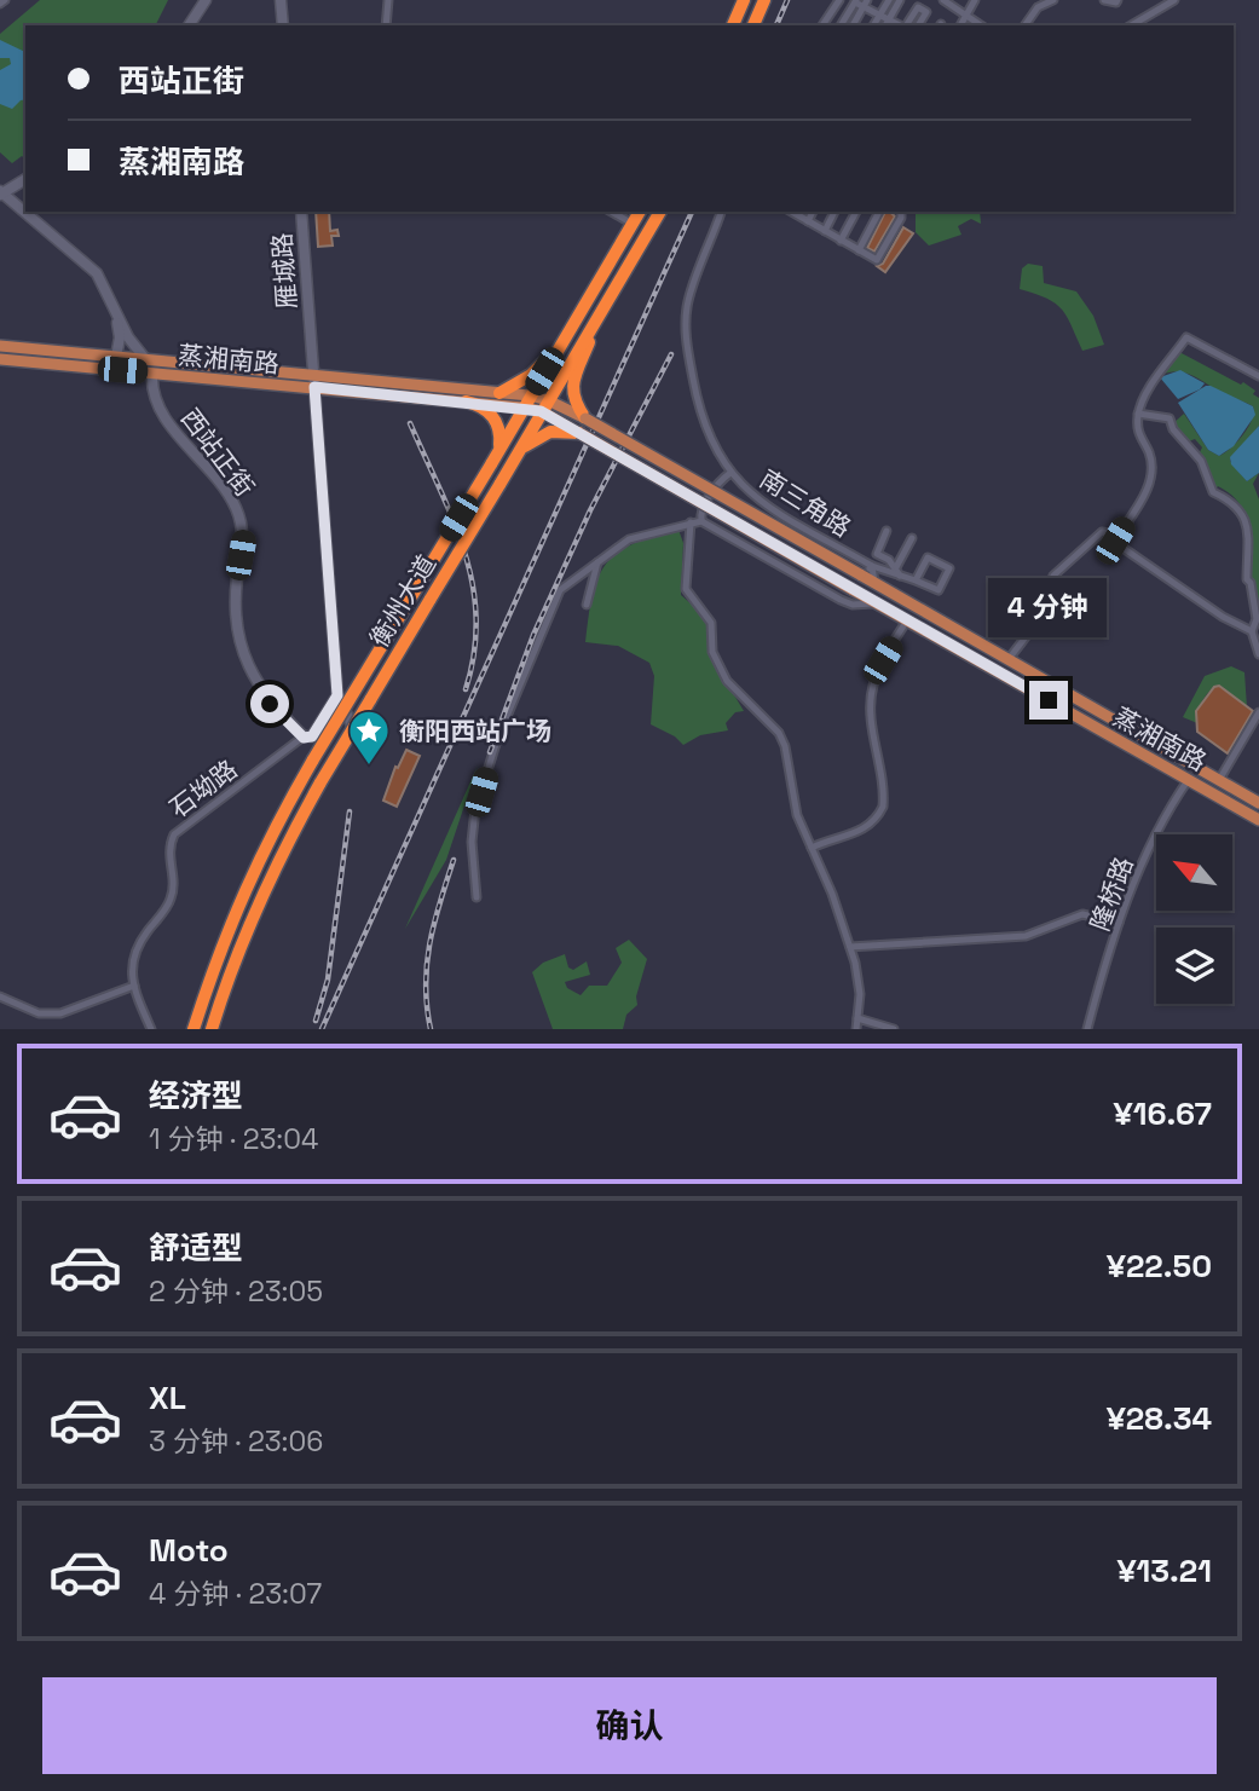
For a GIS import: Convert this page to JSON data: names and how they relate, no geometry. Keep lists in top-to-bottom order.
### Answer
{
  "streets": {
    "highway": ["衡州大道"],
    "main road": ["蒸湘南路"],
    "street": [
      "雁城路",
      "西站正街",
      "南三角路",
      "石坳路",
      "隆桥路"
    ]
  },
  "crossings": [
    ["雁城路", "蒸湘南路"],
    ["蒸湘南路", "西站正街"],
    ["蒸湘南路", "衡州大道"],
    ["蒸湘南路", "隆桥路"],
    ["西站正街", "石坳路"]
  ],
  "places": {
    "place": ["衡阳西站广场"]
  },
  "north": "top left",
  "page": {
    "banner": ["西站正街", "蒸湘南路"],
    "bubble": "4 分钟",
    "list": [
      {
        "name": "经济型",
        "note": "1 分钟 · 23:04",
        "value": "¥16.67"
      },
      {
        "name": "舒适型",
        "note": "2 分钟 · 23:05",
        "value": "¥22.50"
      },
      {
        "name": "XL",
        "note": "3 分钟 · 23:06",
        "value": "¥28.34"
      },
      {
        "name": "Moto",
        "note": "4 分钟 · 23:07",
        "value": "¥13.21"
      }
    ],
    "buttons": "确认"
  }
}
